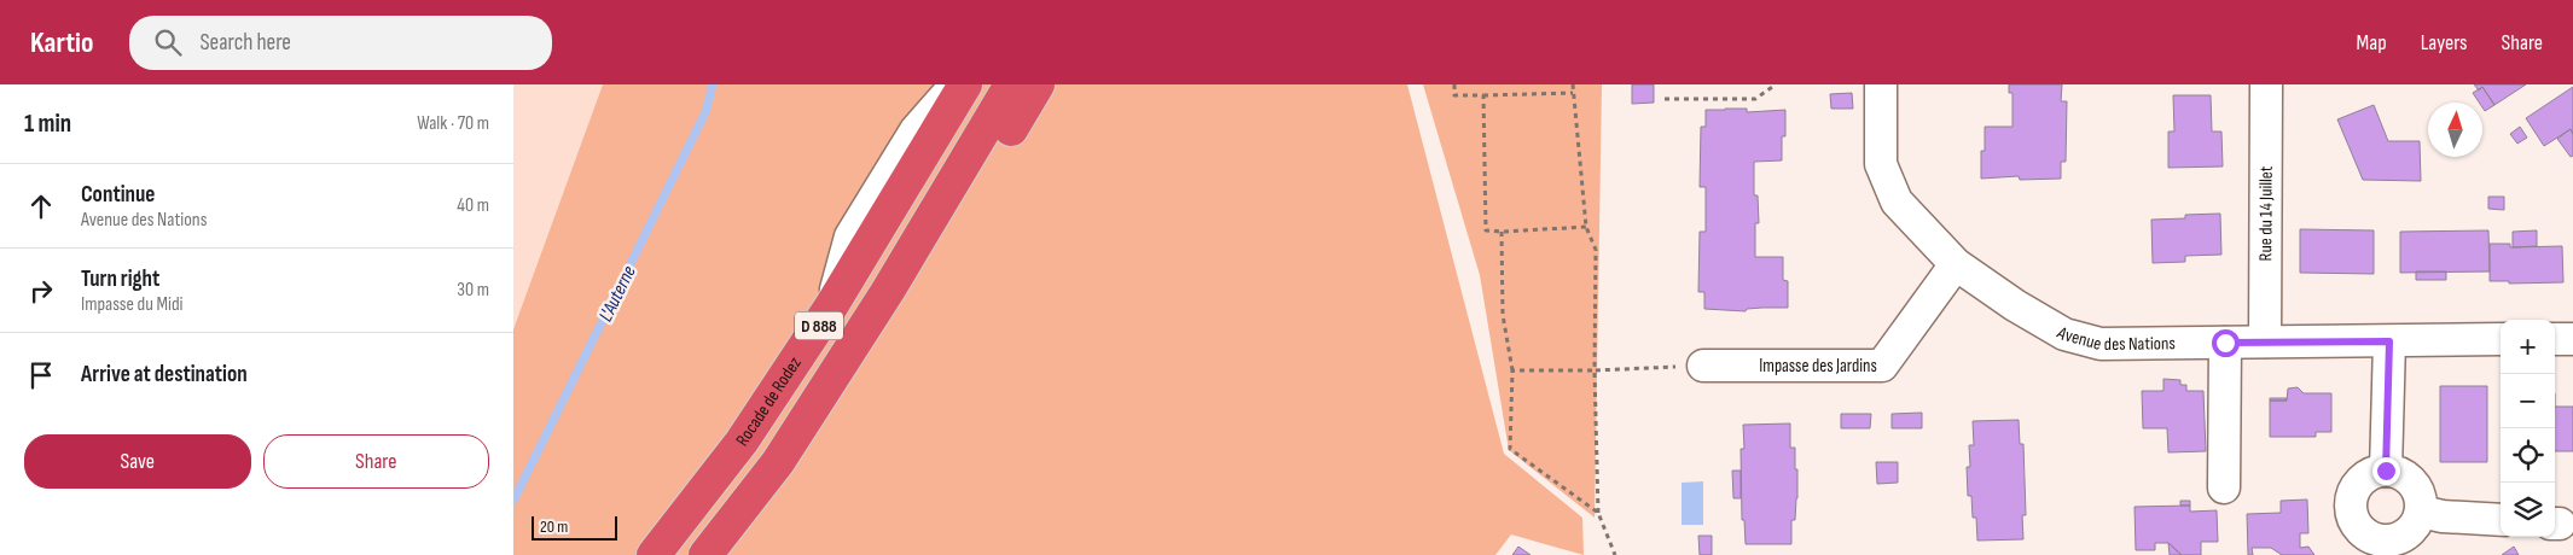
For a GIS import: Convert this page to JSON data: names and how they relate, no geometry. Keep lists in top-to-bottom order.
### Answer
{
  "streets": {
    "highway": ["D 888", "Rocade de Rodez"],
    "street": ["Rue du 14 Juillet", "Avenue des Nations", "Impasse des Jardins"]
  },
  "crossings": [
    ["Rue du 14 Juillet", "Avenue des Nations"],
    ["Avenue des Nations", "Impasse des Jardins"]
  ],
  "water": ["L'Auterne"],
  "scale_bar": "20 m",
  "north": "top",
  "page": {
    "header": "Kartio",
    "search": "Search here",
    "nav": ["Map", "Layers", "Share"],
    "heading": ["1 min", "Walk · 70 m"],
    "list": [
      ["Continue", "Avenue des Nations", "40 m"],
      ["Turn right", "Impasse du Midi", "30 m"],
      "Arrive at destination"
    ],
    "map_buttons": ["+", "−"],
    "buttons": ["Save", "Share"],
    "scale": "20 m"
  }
}
